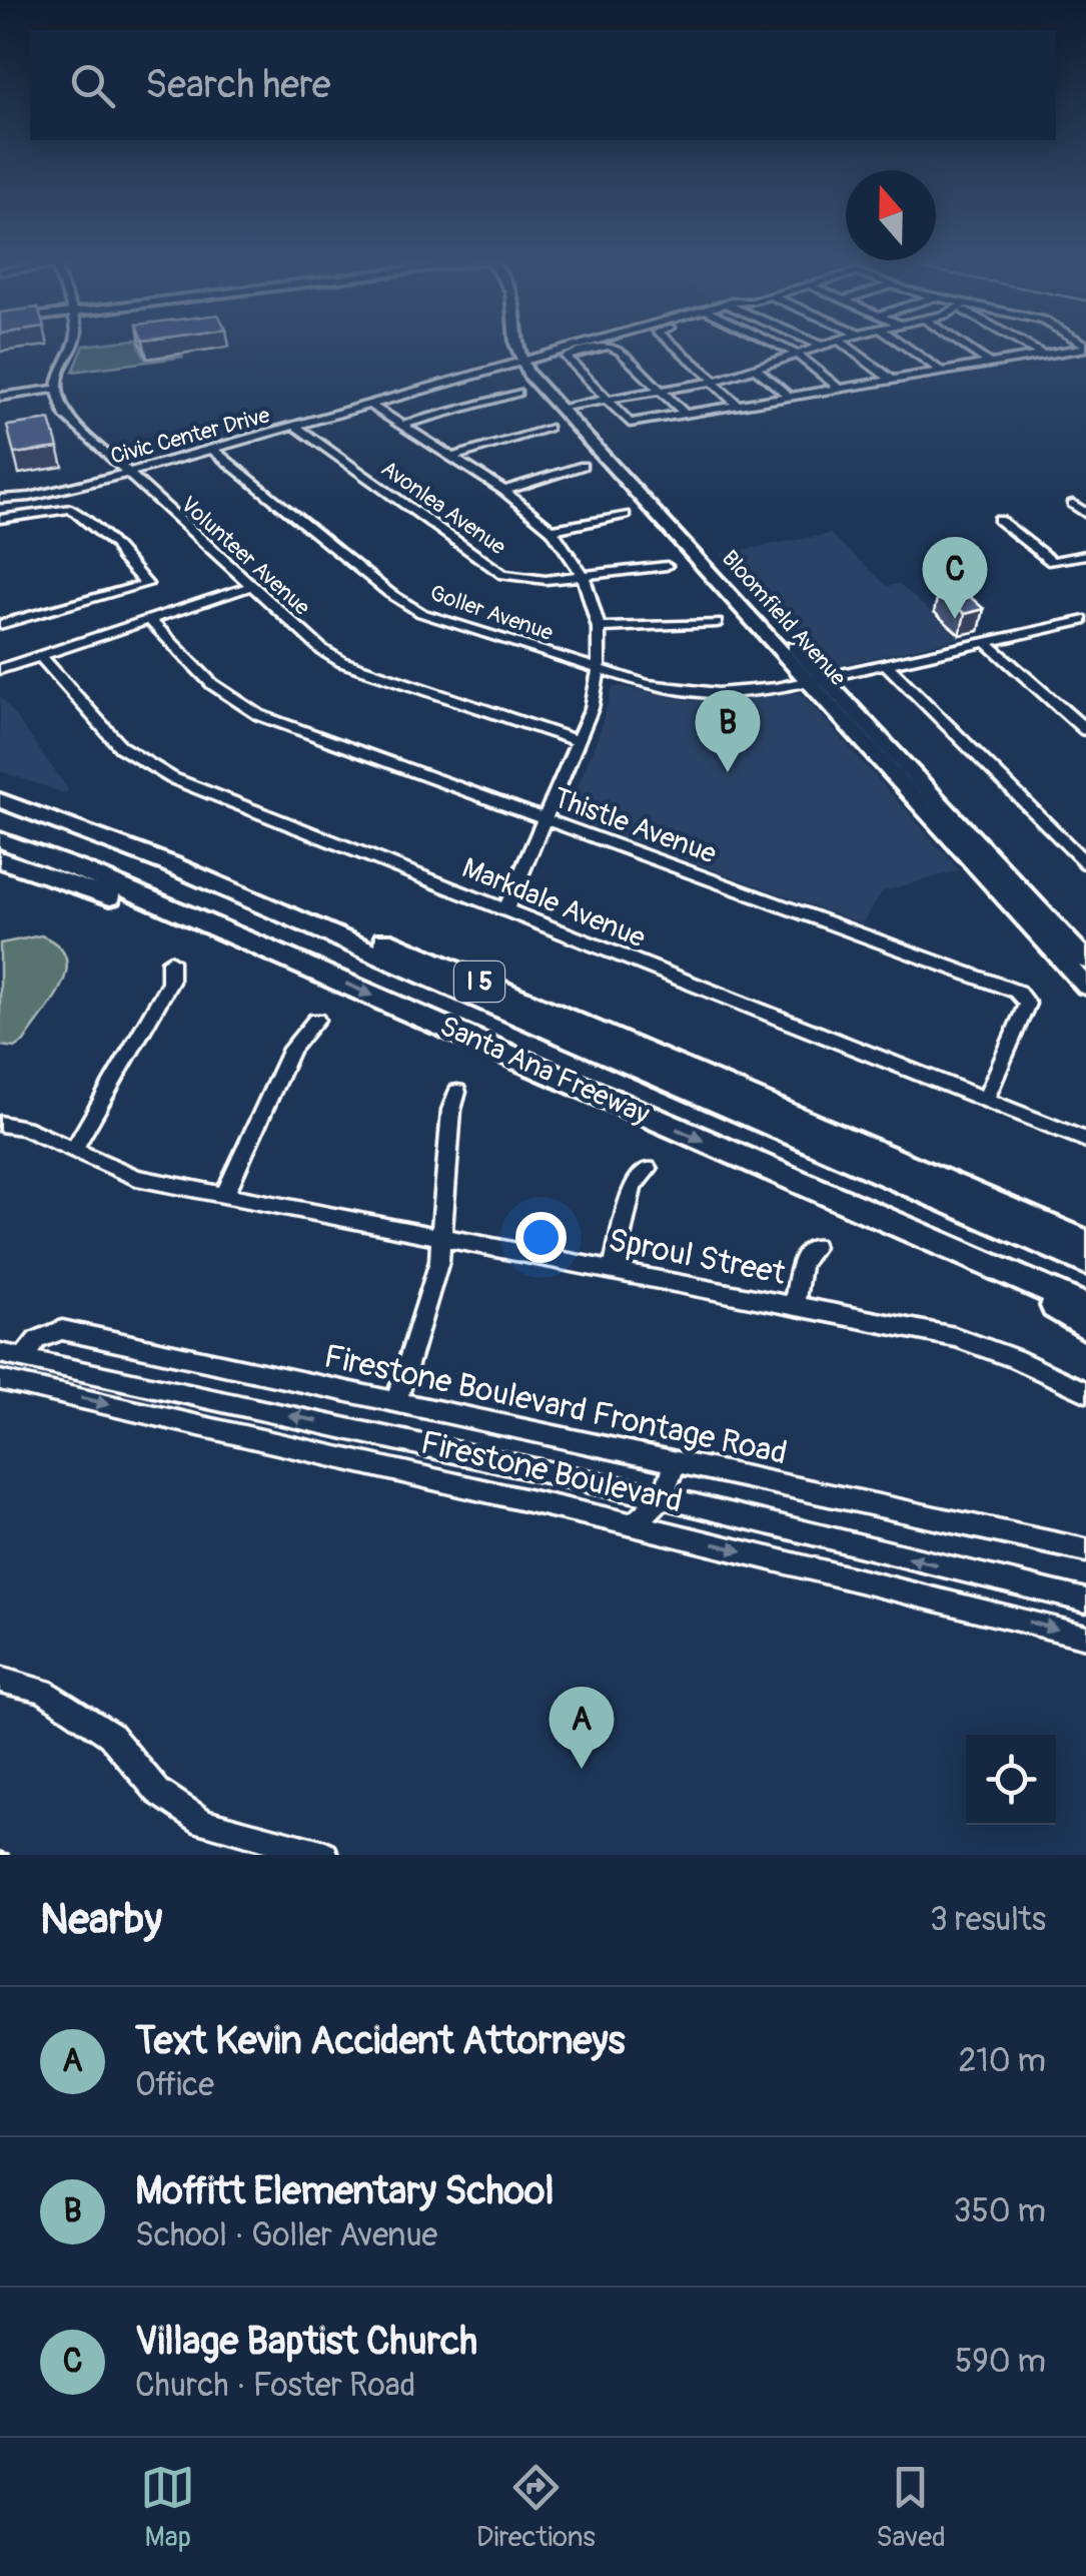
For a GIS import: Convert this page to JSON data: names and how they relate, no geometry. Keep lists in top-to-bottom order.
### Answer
{
  "streets": {
    "highway": ["I 5", "Santa Ana Freeway"],
    "main road": ["Bloomfield Avenue"],
    "street": [
      "Civic Center Drive",
      "Avonlea Avenue",
      "Volunteer Avenue",
      "Goller Avenue",
      "Thistle Avenue",
      "Markdale Avenue",
      "Sproul Street",
      "Firestone Boulevard Frontage Road",
      "Firestone Boulevard"
    ]
  },
  "crossings": [
    ["Civic Center Drive", "Avonlea Avenue"],
    ["Civic Center Drive", "Volunteer Avenue"],
    ["Civic Center Drive", "Goller Avenue"],
    ["Civic Center Drive", "Bloomfield Avenue"],
    ["Goller Avenue", "Bloomfield Avenue"],
    ["Thistle Avenue", "Markdale Avenue"],
    ["Firestone Boulevard Frontage Road", "Firestone Boulevard"]
  ],
  "north": "top",
  "page": {
    "search": "Search here",
    "pins": ["C", "B", "A"],
    "heading": ["Nearby", "3 results"],
    "list": [
      {
        "mark": "A",
        "name": "Text Kevin Accident Attorneys",
        "note": "Office",
        "value": "210 m"
      },
      {
        "mark": "B",
        "name": "Moffitt Elementary School",
        "note": "School · Goller Avenue",
        "value": "350 m"
      },
      {
        "mark": "C",
        "name": "Village Baptist Church",
        "note": "Church · Foster Road",
        "value": "590 m"
      }
    ],
    "nav": ["Map", "Directions", "Saved"]
  }
}
